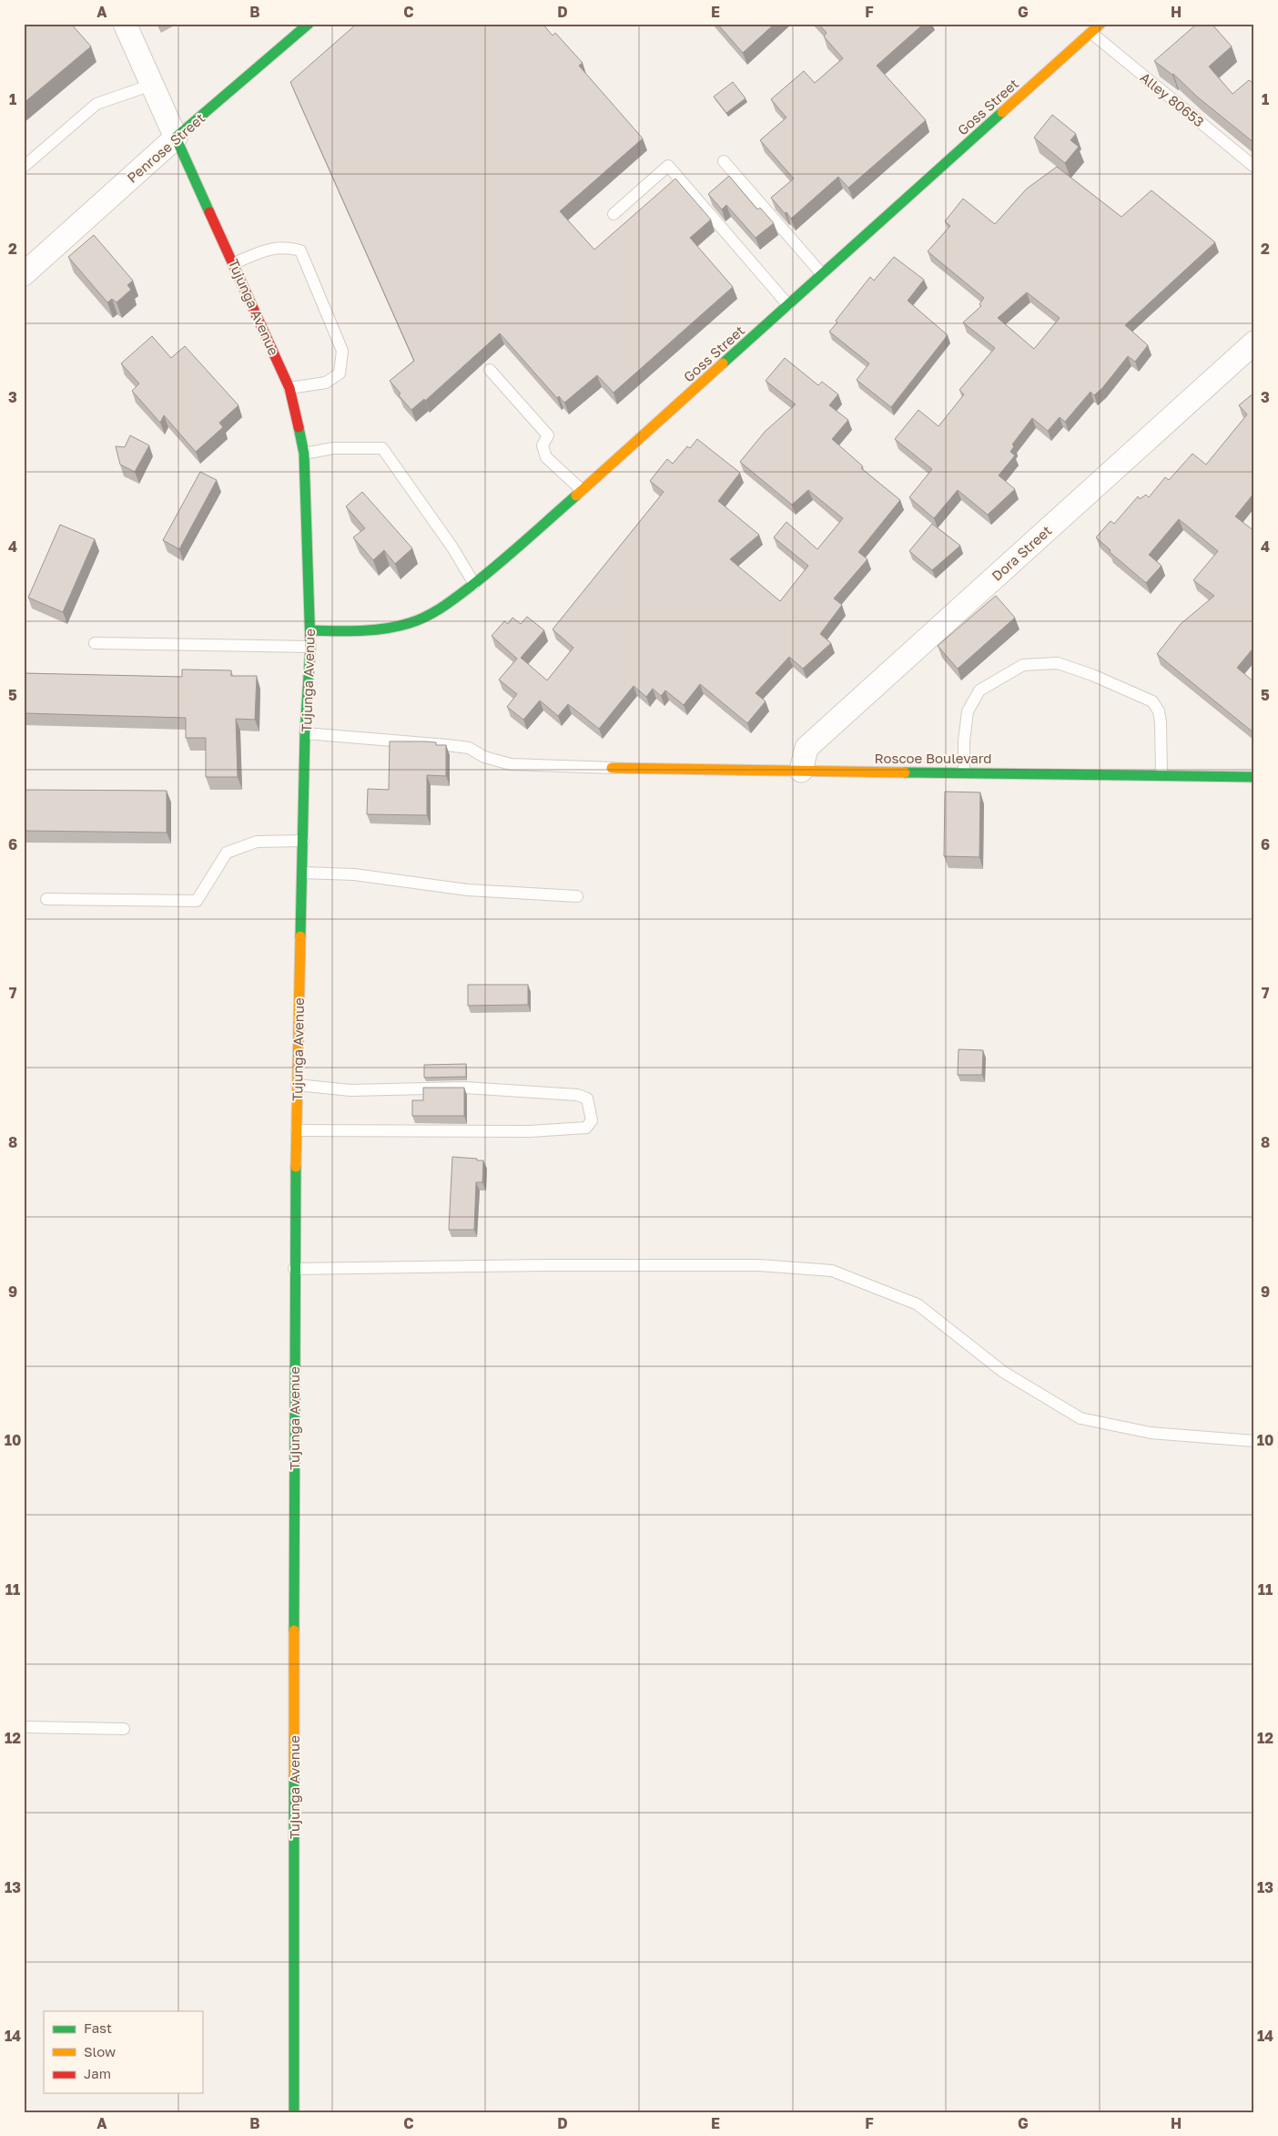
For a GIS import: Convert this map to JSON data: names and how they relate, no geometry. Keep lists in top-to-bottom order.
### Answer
{
  "streets": {
    "street": [
      "Goss Street",
      "Penrose Street",
      "Tujunga Avenue",
      "Dora Street",
      "Roscoe Boulevard"
    ],
    "lane": ["Alley 80653"]
  },
  "crossings": [
    ["Alley 80653", "Goss Street"],
    ["Goss Street", "Tujunga Avenue"],
    ["Penrose Street", "Tujunga Avenue"],
    ["Dora Street", "Roscoe Boulevard"]
  ],
  "legend": ["Fast", "Slow", "Jam"],
  "grid": {
    "columns": [
      "A",
      "B",
      "C",
      "D",
      "E",
      "F",
      "G",
      "H"
    ],
    "rows": [
      "1",
      "2",
      "3",
      "4",
      "5",
      "6",
      "7",
      "8",
      "9",
      "10",
      "11",
      "12",
      "13",
      "14"
    ]
  }
}
